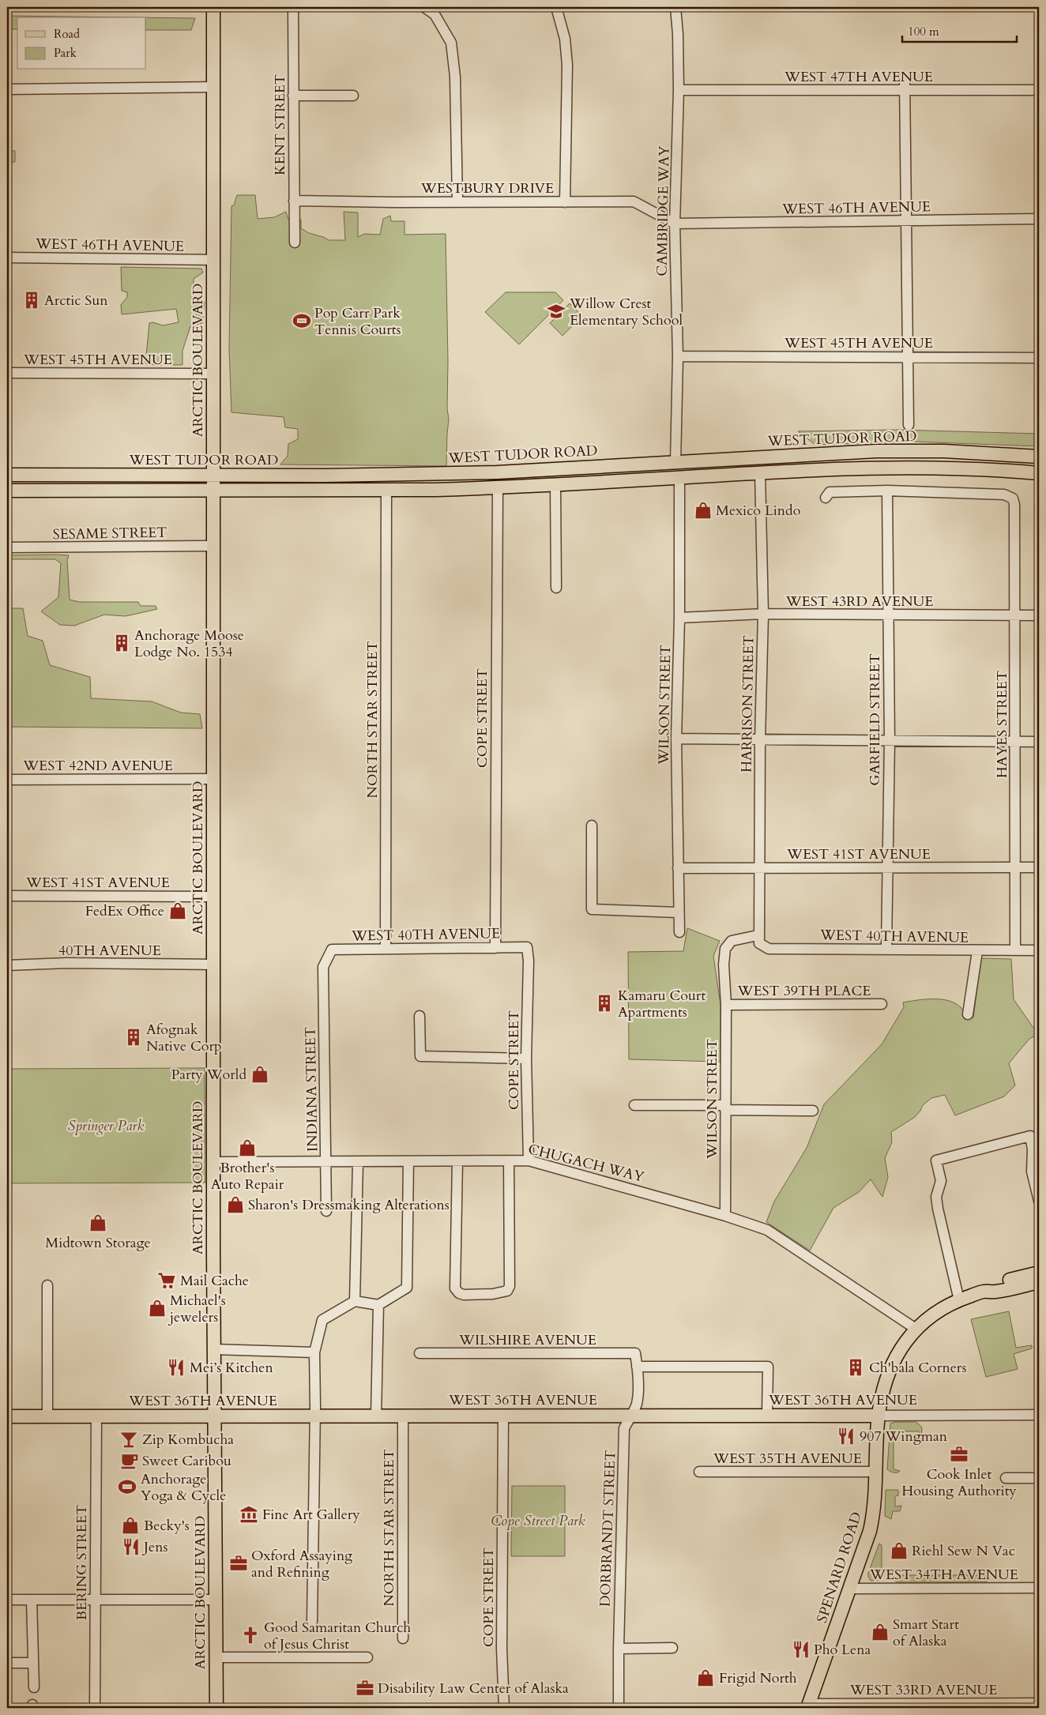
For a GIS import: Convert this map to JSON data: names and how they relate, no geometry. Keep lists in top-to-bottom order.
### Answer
{
  "streets": {
    "main road": [
      "ARCTIC BOULEVARD",
      "WEST TUDOR ROAD",
      "WEST 36TH AVENUE",
      "SPENARD ROAD"
    ],
    "street": [
      "WEST 47TH AVENUE",
      "KENT STREET",
      "WESTBURY DRIVE",
      "WEST 46TH AVENUE",
      "CAMBRIDGE WAY",
      "WEST 45TH AVENUE",
      "SESAME STREET",
      "WEST 43RD AVENUE",
      "HARRISON STREET",
      "WILSON STREET",
      "COPE STREET",
      "NORTH STAR STREET",
      "GARFIELD STREET",
      "HAYES STREET",
      "WEST 42ND AVENUE",
      "WEST 41ST AVENUE",
      "WEST 40TH AVENUE",
      "40TH AVENUE",
      "WEST 39TH PLACE",
      "INDIANA STREET",
      "CHUGACH WAY",
      "WILSHIRE AVENUE",
      "WEST 35TH AVENUE",
      "DORBRANDT STREET",
      "BERING STREET",
      "WEST 34TH AVENUE",
      "WEST 33RD AVENUE"
    ]
  },
  "crossings": [
    ["WEST 47TH AVENUE", "CAMBRIDGE WAY"],
    ["KENT STREET", "WESTBURY DRIVE"],
    ["WESTBURY DRIVE", "WEST 46TH AVENUE"],
    ["WESTBURY DRIVE", "CAMBRIDGE WAY"],
    ["WEST 46TH AVENUE", "CAMBRIDGE WAY"],
    ["WEST 46TH AVENUE", "ARCTIC BOULEVARD"],
    ["CAMBRIDGE WAY", "WEST 45TH AVENUE"],
    ["CAMBRIDGE WAY", "WEST TUDOR ROAD"],
    ["WEST 45TH AVENUE", "ARCTIC BOULEVARD"],
    ["ARCTIC BOULEVARD", "WEST TUDOR ROAD"],
    ["ARCTIC BOULEVARD", "SESAME STREET"],
    ["ARCTIC BOULEVARD", "WEST 42ND AVENUE"],
    ["ARCTIC BOULEVARD", "WEST 41ST AVENUE"],
    ["ARCTIC BOULEVARD", "40TH AVENUE"],
    ["ARCTIC BOULEVARD", "CHUGACH WAY"],
    ["ARCTIC BOULEVARD", "WEST 36TH AVENUE"],
    ["WEST 43RD AVENUE", "HARRISON STREET"],
    ["WEST 43RD AVENUE", "WILSON STREET"],
    ["WEST 43RD AVENUE", "GARFIELD STREET"],
    ["WEST 43RD AVENUE", "HAYES STREET"],
    ["HARRISON STREET", "WILSON STREET"],
    ["HARRISON STREET", "WEST 41ST AVENUE"],
    ["HARRISON STREET", "WEST 40TH AVENUE"],
    ["WILSON STREET", "WEST 41ST AVENUE"],
    ["WILSON STREET", "WEST 40TH AVENUE"],
    ["WILSON STREET", "WEST 39TH PLACE"],
    ["WILSON STREET", "CHUGACH WAY"],
    ["COPE STREET", "WEST 40TH AVENUE"],
    ["COPE STREET", "CHUGACH WAY"],
    ["COPE STREET", "WEST 36TH AVENUE"],
    ["NORTH STAR STREET", "WEST 40TH AVENUE"],
    ["NORTH STAR STREET", "WEST 36TH AVENUE"],
    ["GARFIELD STREET", "HAYES STREET"],
    ["GARFIELD STREET", "WEST 41ST AVENUE"],
    ["GARFIELD STREET", "WEST 40TH AVENUE"],
    ["HAYES STREET", "WEST 41ST AVENUE"],
    ["HAYES STREET", "WEST 40TH AVENUE"],
    ["WEST 40TH AVENUE", "INDIANA STREET"],
    ["INDIANA STREET", "CHUGACH WAY"],
    ["CHUGACH WAY", "SPENARD ROAD"],
    ["WILSHIRE AVENUE", "DORBRANDT STREET"],
    ["WEST 36TH AVENUE", "DORBRANDT STREET"],
    ["WEST 36TH AVENUE", "BERING STREET"],
    ["WEST 36TH AVENUE", "SPENARD ROAD"],
    ["WEST 35TH AVENUE", "SPENARD ROAD"],
    ["SPENARD ROAD", "WEST 34TH AVENUE"],
    ["SPENARD ROAD", "WEST 33RD AVENUE"]
  ],
  "parks": ["Springer Park", "Cope Street Park"],
  "places": {
    "building": [
      "Arctic Sun",
      "Anchorage Moose Lodge No. 1534",
      "Kamaru Court Apartments",
      "Afognak Native Corp",
      "Ch'bala Corners"
    ],
    "school or university": ["Willow Crest Elementary School"],
    "sports": ["Pop Carr Park Tennis Courts", "Anchorage Yoga & Cycle"],
    "shop": [
      "Mexico Lindo",
      "FedEx Office",
      "Party World",
      "Brother's Auto Repair",
      "Sharon's Dressmaking Alterations",
      "Midtown Storage",
      "Michael's jewelers",
      "Becky's",
      "Riehl Sew N Vac",
      "Smart Start of Alaska",
      "Frigid North"
    ],
    "supermarket": ["Mail Cache"],
    "restaurant": [
      "Mei’s Kitchen",
      "907 Wingman",
      "Jens",
      "Pho Lena"
    ],
    "bar": ["Zip Kombucha"],
    "office": ["Cook Inlet Housing Authority", "Oxford Assaying and Refining", "Disability Law Center of Alaska"],
    "cafe": ["Sweet Caribou"],
    "museum": ["Fine Art Gallery"],
    "church": ["Good Samaritan Church of Jesus Christ"]
  },
  "legend": ["Road", "Park"],
  "scale_bar": "100 m"
}
